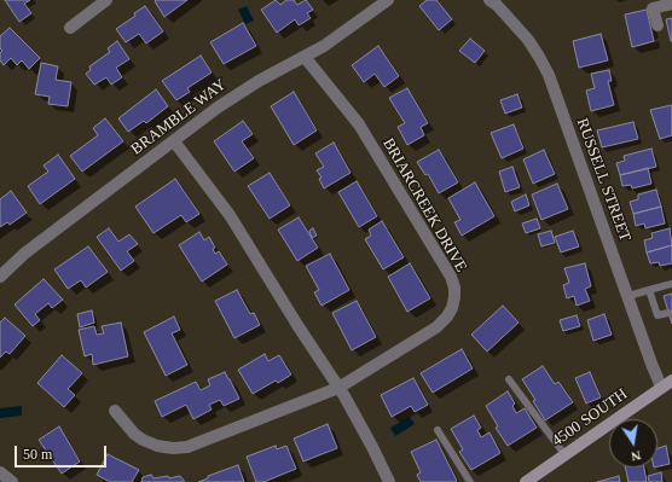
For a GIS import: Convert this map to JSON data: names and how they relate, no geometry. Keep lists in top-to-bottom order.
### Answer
{
  "streets": {
    "main road": ["4500 SOUTH"],
    "street": ["BRAMBLE WAY", "RUSSELL STREET", "BRIARCREEK DRIVE"]
  },
  "crossings": [
    ["BRAMBLE WAY", "BRIARCREEK DRIVE"],
    ["RUSSELL STREET", "4500 SOUTH"]
  ],
  "scale_bar": "50 m",
  "north": "bottom"
}
